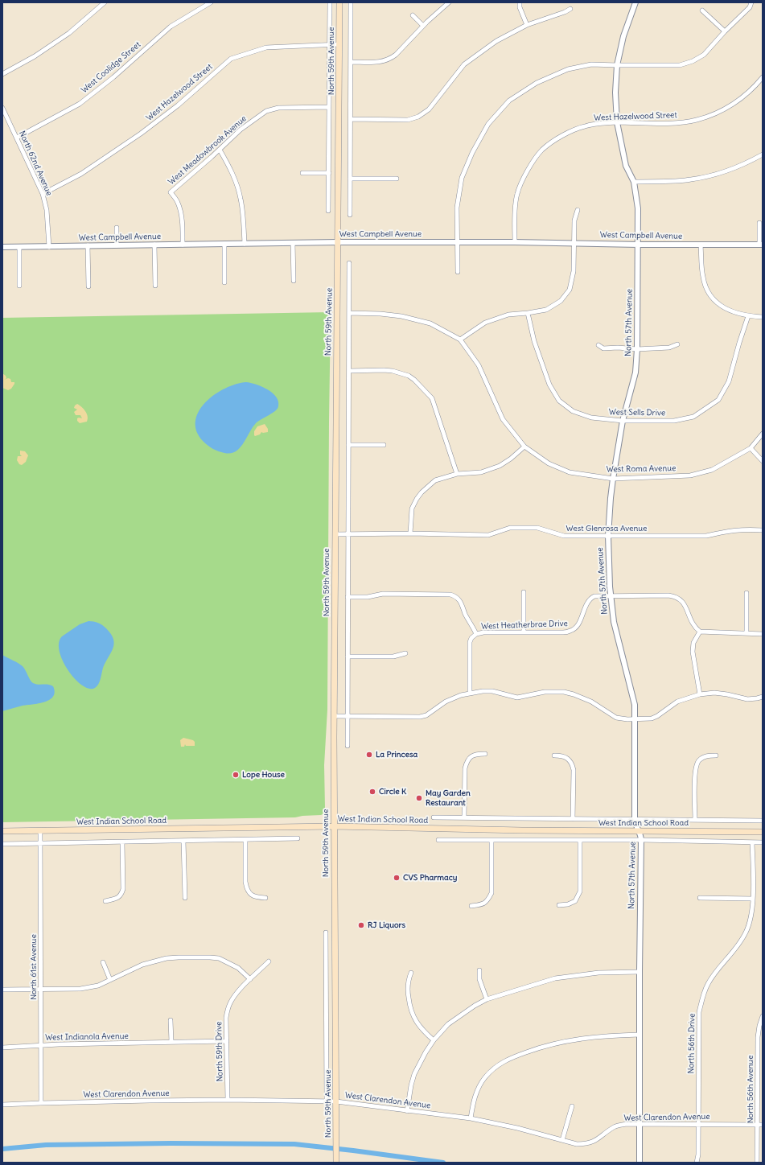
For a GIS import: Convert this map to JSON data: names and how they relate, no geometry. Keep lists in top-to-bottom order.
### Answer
{
  "streets": {
    "main road": ["North 59th Avenue", "West Indian School Road"],
    "street": [
      "West Coolidge Street",
      "West Hazelwood Street",
      "West Meadowbrook Avenue",
      "North 62nd Avenue",
      "West Campbell Avenue",
      "North 57th Avenue",
      "West Sells Drive",
      "West Roma Avenue",
      "West Glenrosa Avenue",
      "West Heatherbrae Drive",
      "North 61st Avenue",
      "West Indianola Avenue",
      "North 56th Drive",
      "North 59th Drive",
      "North 56th Avenue",
      "West Clarendon Avenue"
    ]
  },
  "crossings": [
    ["North 59th Avenue", "West Hazelwood Street"],
    ["North 59th Avenue", "West Meadowbrook Avenue"],
    ["North 59th Avenue", "West Campbell Avenue"],
    ["North 59th Avenue", "West Glenrosa Avenue"],
    ["North 59th Avenue", "West Indian School Road"],
    ["North 59th Avenue", "West Clarendon Avenue"],
    ["West Coolidge Street", "North 62nd Avenue"],
    ["West Hazelwood Street", "North 62nd Avenue"],
    ["West Hazelwood Street", "West Campbell Avenue"],
    ["West Hazelwood Street", "North 57th Avenue"],
    ["West Meadowbrook Avenue", "West Campbell Avenue"],
    ["North 62nd Avenue", "West Campbell Avenue"],
    ["West Campbell Avenue", "North 57th Avenue"],
    ["North 57th Avenue", "West Sells Drive"],
    ["North 57th Avenue", "West Roma Avenue"],
    ["North 57th Avenue", "West Glenrosa Avenue"],
    ["North 57th Avenue", "West Heatherbrae Drive"],
    ["North 57th Avenue", "West Indian School Road"],
    ["North 57th Avenue", "West Clarendon Avenue"],
    ["West Indian School Road", "North 61st Avenue"],
    ["North 61st Avenue", "West Indianola Avenue"],
    ["North 61st Avenue", "West Clarendon Avenue"],
    ["West Indianola Avenue", "North 59th Drive"],
    ["North 56th Drive", "West Clarendon Avenue"],
    ["North 59th Drive", "West Clarendon Avenue"],
    ["North 56th Avenue", "West Clarendon Avenue"]
  ],
  "places": [
    "La Princesa",
    "Lope House",
    "Circle K",
    "May Garden Restaurant",
    "CVS Pharmacy",
    "RJ Liquors"
  ]
}
